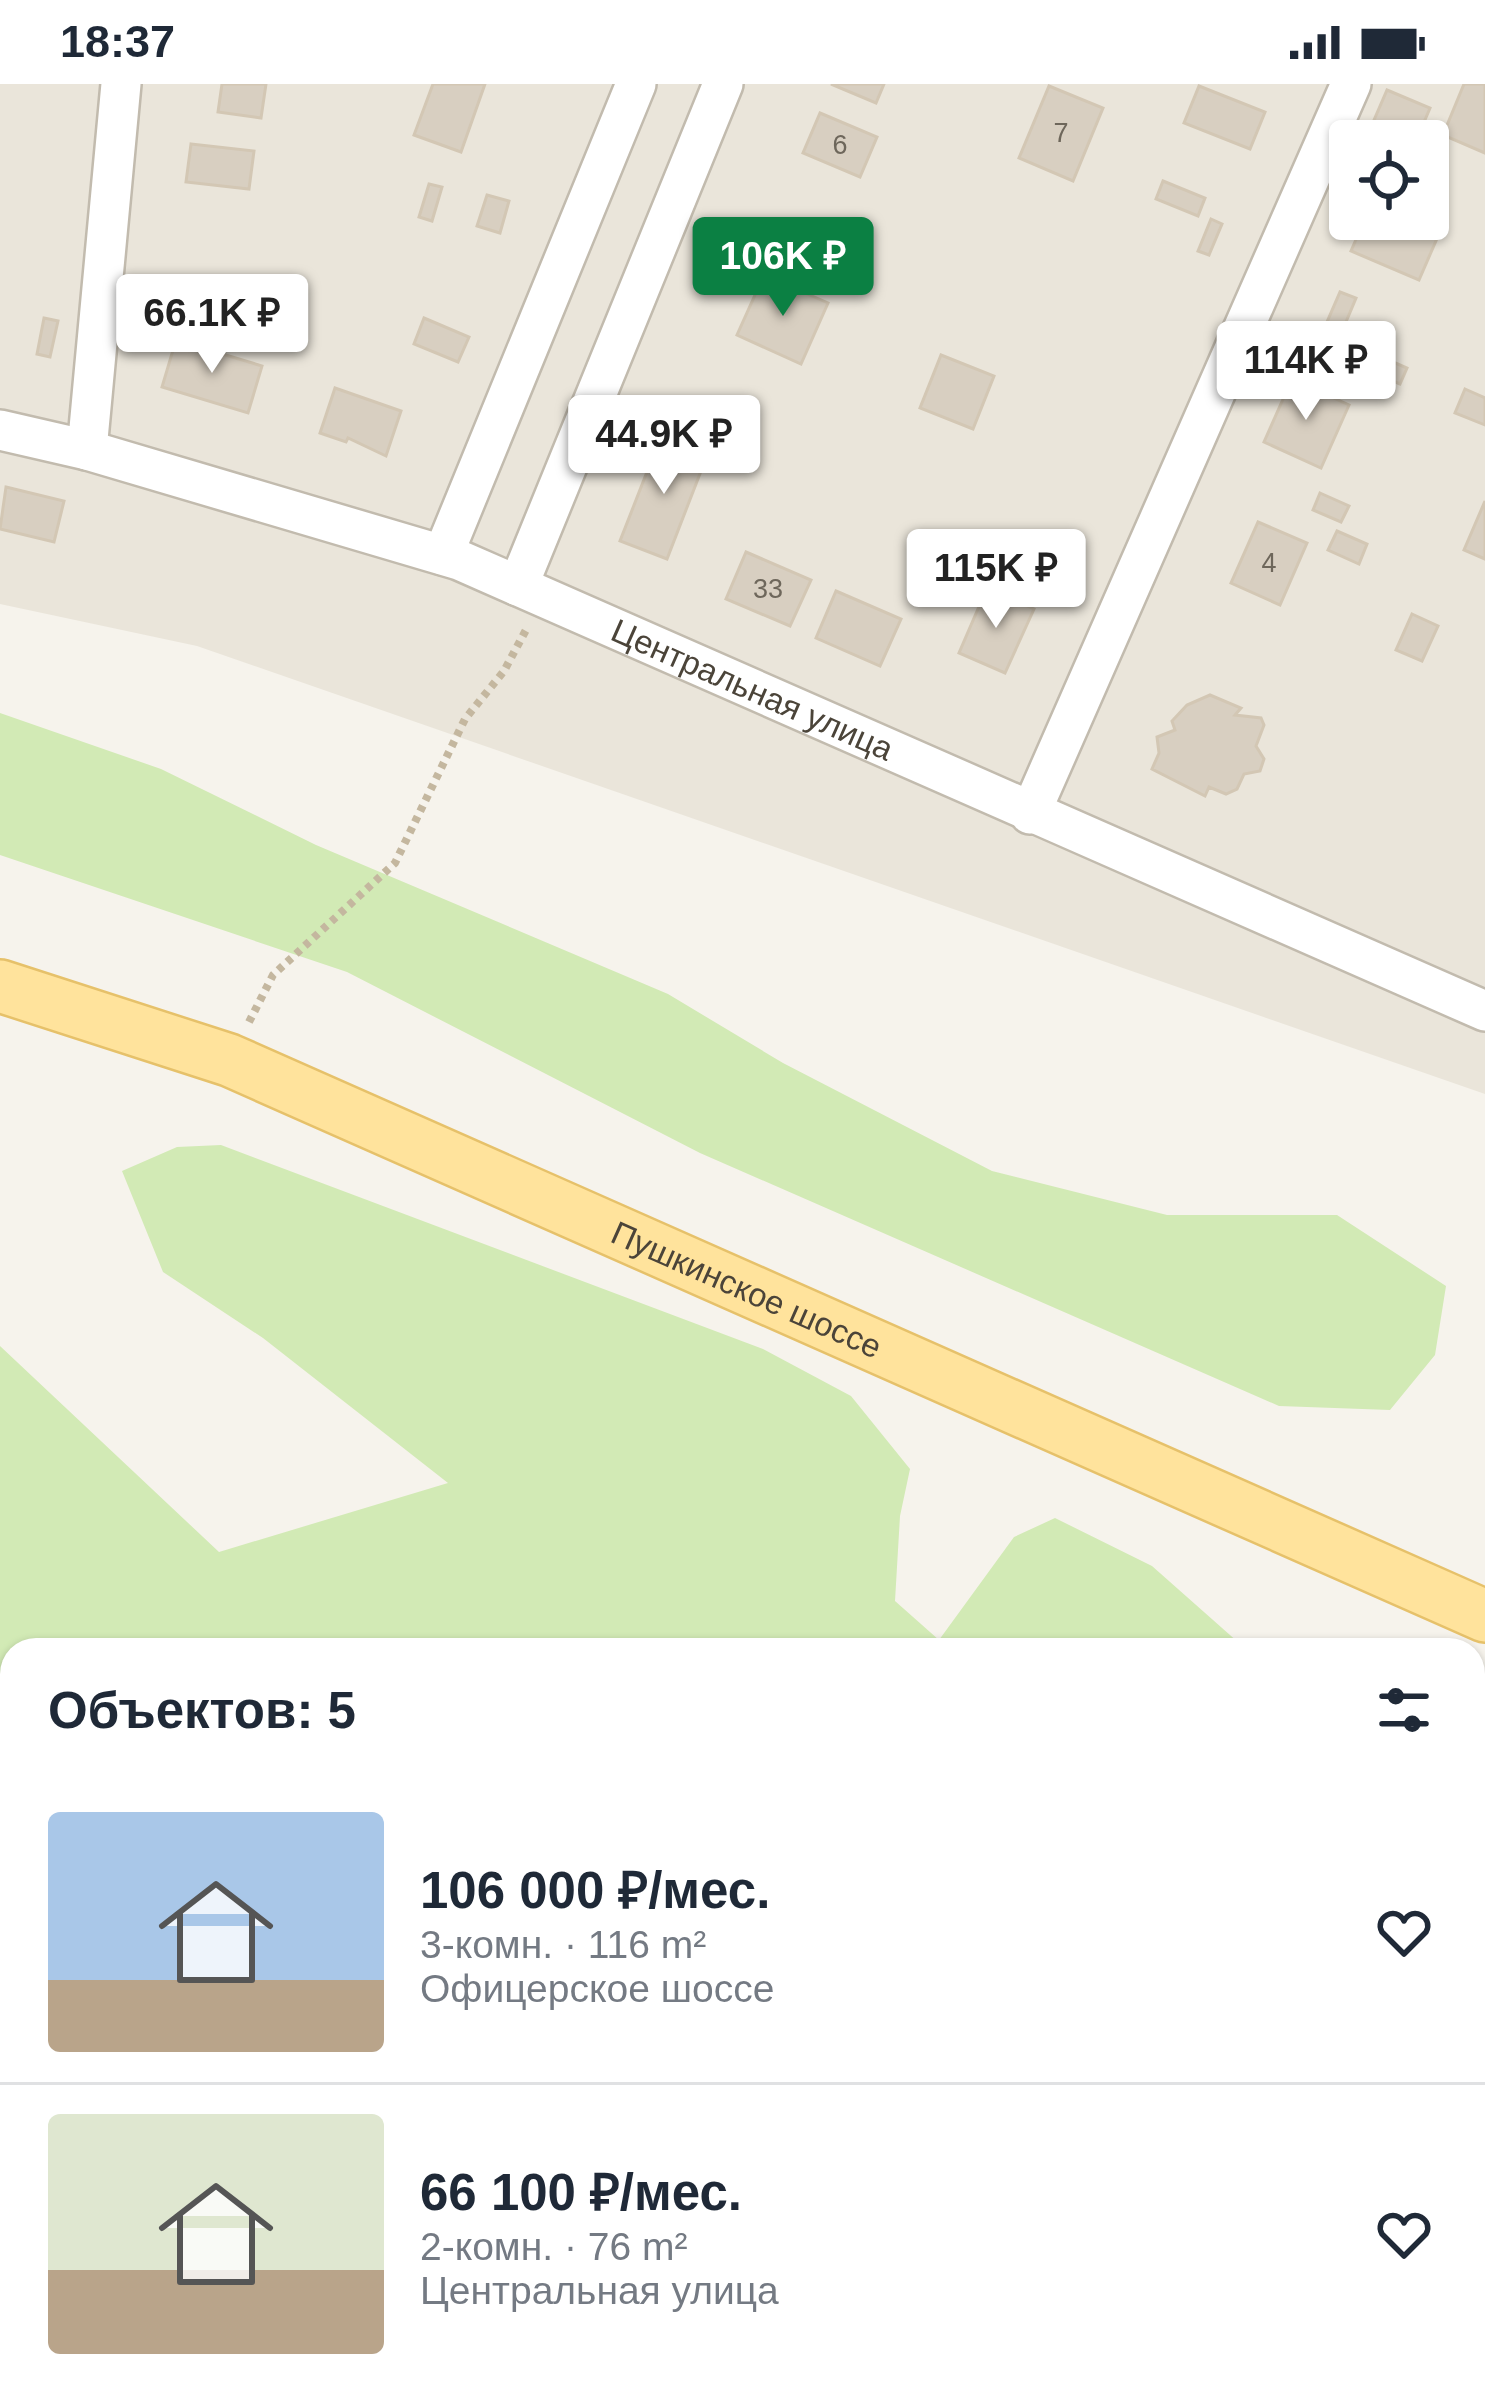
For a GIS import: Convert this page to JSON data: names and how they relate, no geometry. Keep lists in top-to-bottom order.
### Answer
{
  "streets": {
    "main road": ["Пушкинское шоссе"],
    "street": ["Центральная улица"]
  },
  "house_numbers": [
    "7",
    "6",
    "4",
    "33"
  ],
  "page": {
    "status": "18:37",
    "price": [
      "106K ₽",
      "66.1K ₽",
      "114K ₽",
      "44.9K ₽",
      "115K ₽"
    ],
    "heading": "Объектов: 5",
    "list": [
      {
        "name": "106 000 ₽/мес.",
        "note": "3-комн. · 116 m² · Офицерское шоссе"
      },
      {
        "name": "66 100 ₽/мес.",
        "note": "2-комн. · 76 m² · Центральная улица"
      }
    ]
  }
}
